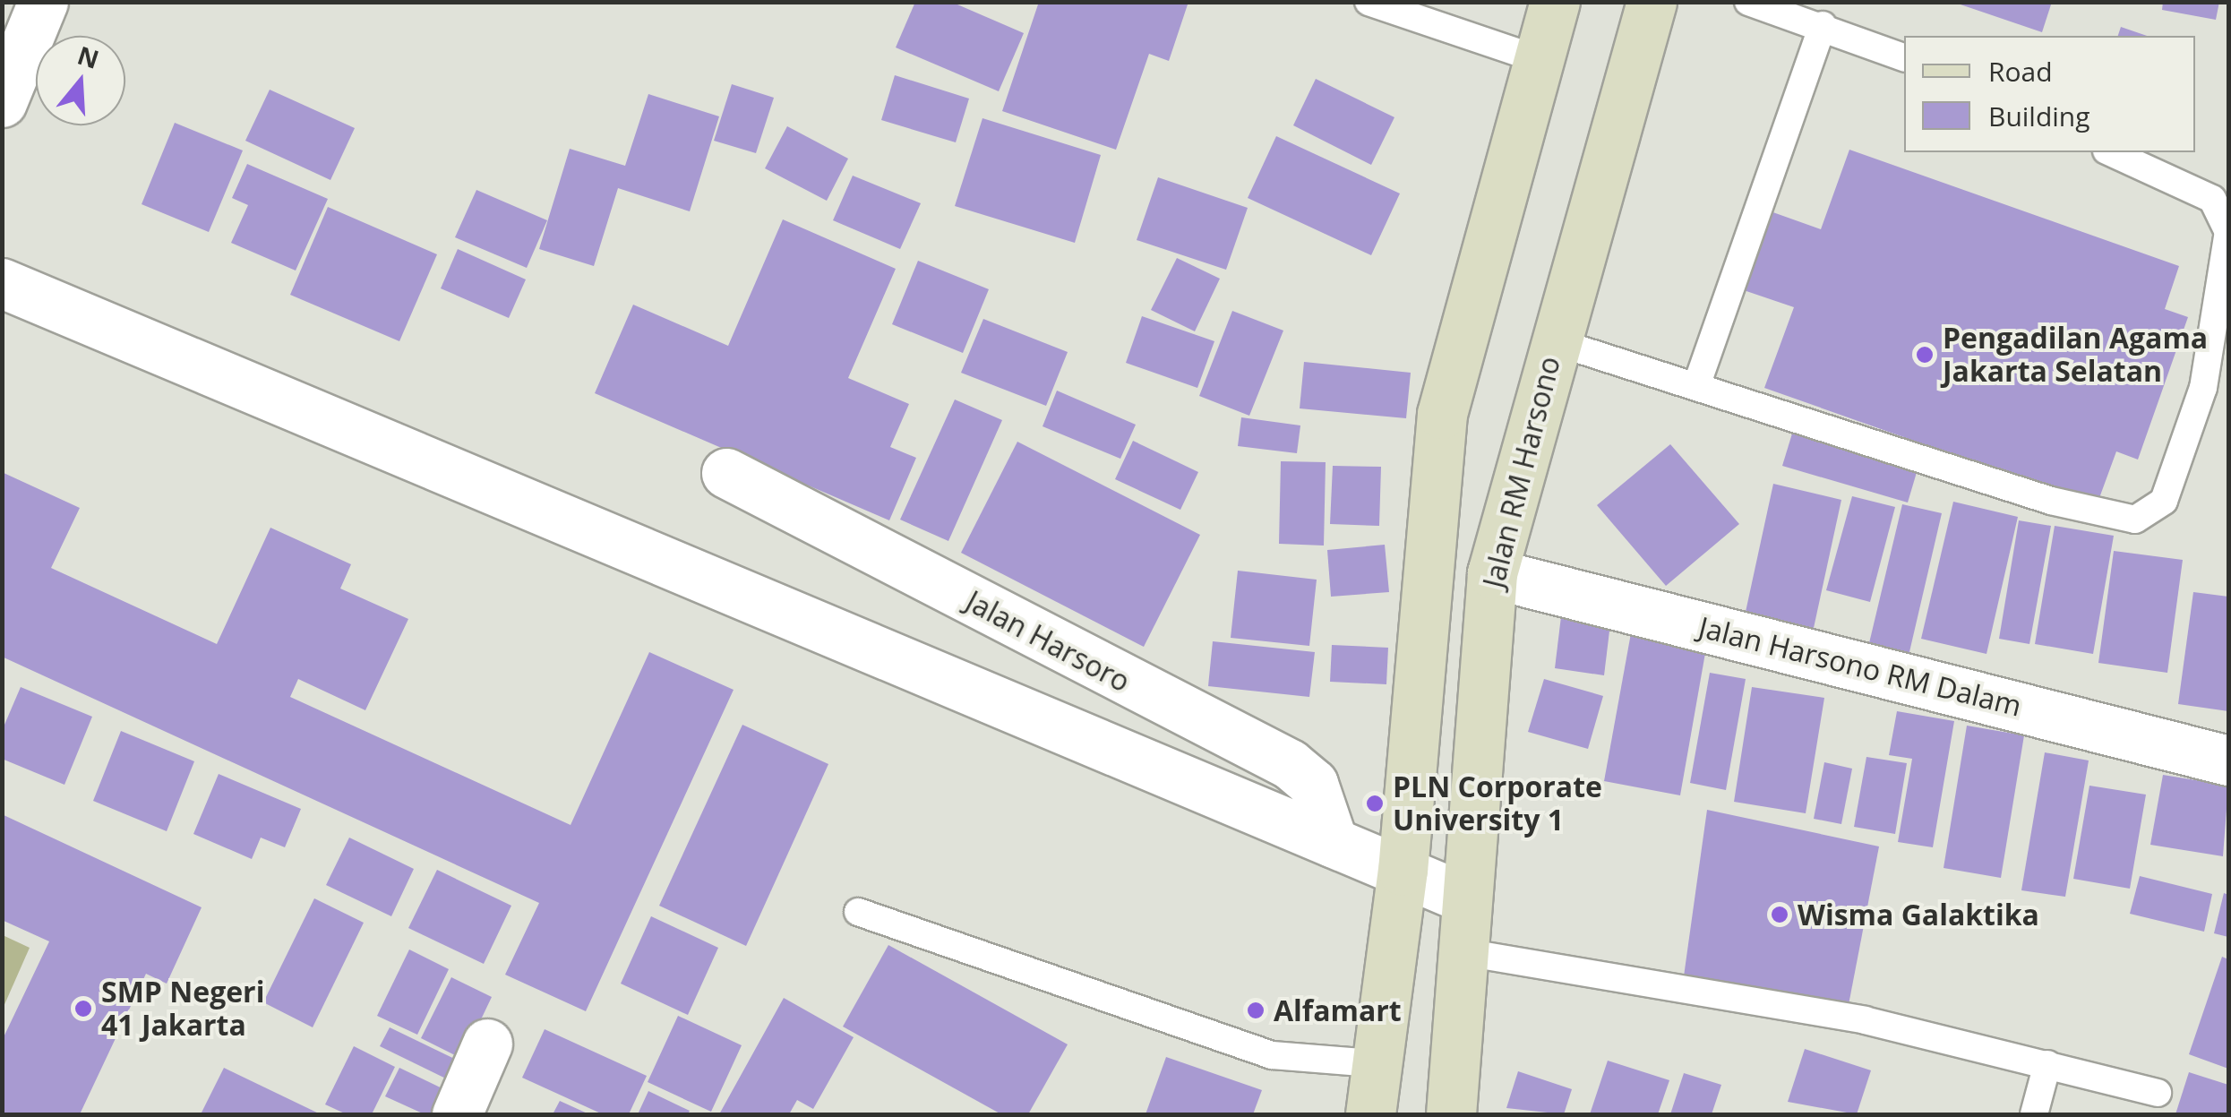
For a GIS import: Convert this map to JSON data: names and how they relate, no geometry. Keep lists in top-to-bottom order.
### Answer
{
  "streets": {
    "main road": ["Jalan RM Harsono"],
    "street": ["Jalan Harsoro", "Jalan Harsono RM Dalam"]
  },
  "crossings": [
    ["Jalan RM Harsono", "Jalan Harsono RM Dalam"]
  ],
  "places": [
    "Pengadilan Agama Jakarta Selatan",
    "PLN Corporate University 1",
    "Wisma Galaktika",
    "SMP Negeri 41 Jakarta",
    "Alfamart"
  ],
  "legend": ["Road", "Building"],
  "north": "top"
}
